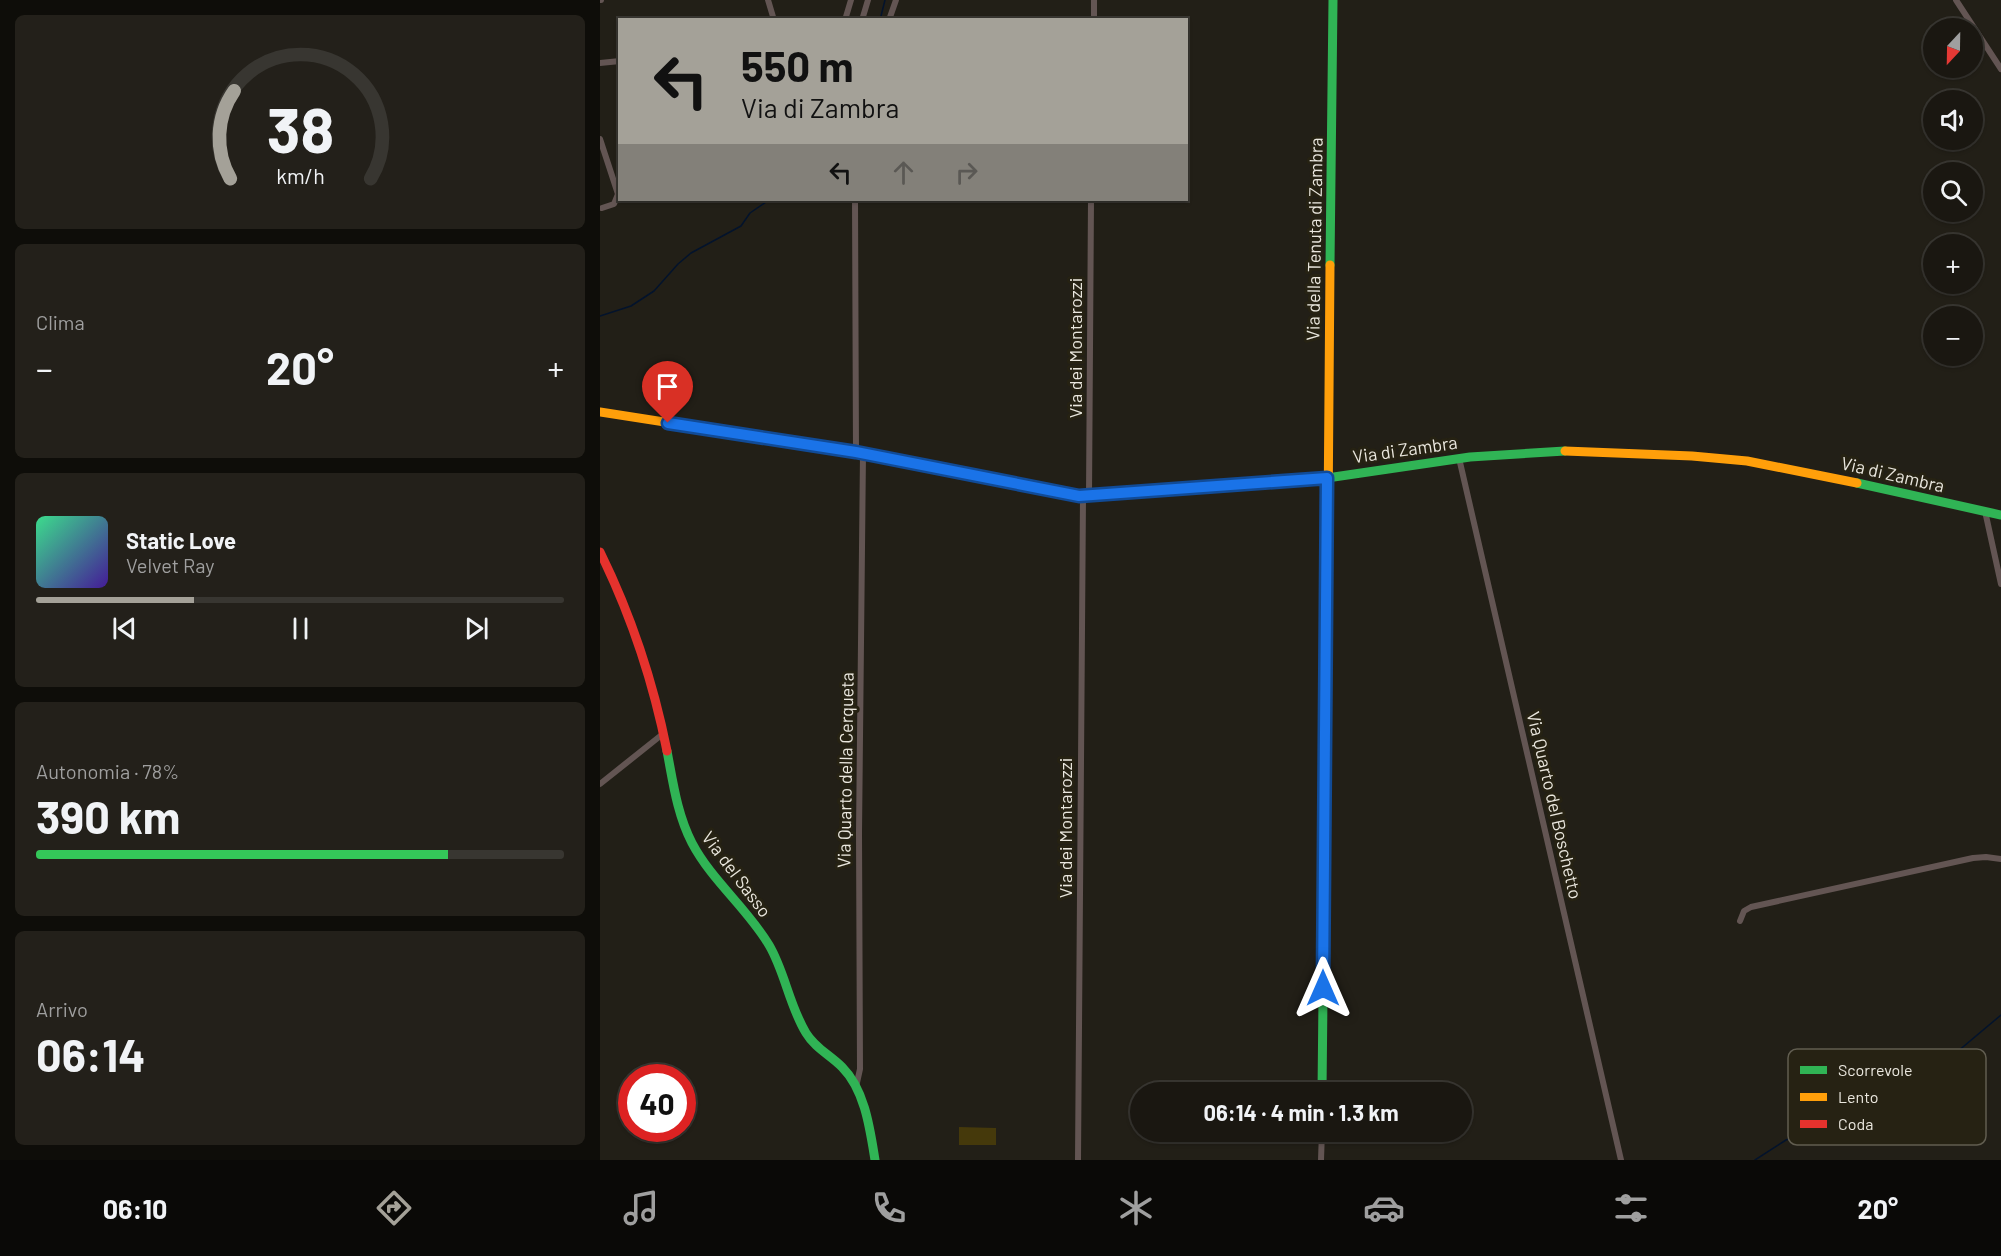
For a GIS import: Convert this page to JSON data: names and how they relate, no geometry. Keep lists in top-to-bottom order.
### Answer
{
  "streets": {
    "street": [
      "Via della Tenuta di Zambra",
      "Via dei Montarozzi",
      "Via di Zambra",
      "Via Quarto della Cerqueta",
      "Via Quarto del Boschetto",
      "Via del Sasso"
    ]
  },
  "crossings": [
    ["Via della Tenuta di Zambra", "Via di Zambra"],
    ["Via dei Montarozzi", "Via di Zambra"],
    ["Via di Zambra", "Via Quarto della Cerqueta"],
    ["Via di Zambra", "Via Quarto del Boschetto"],
    ["Via Quarto della Cerqueta", "Via del Sasso"]
  ],
  "legend": ["Scorrevole", "Lento", "Coda"],
  "north": "bottom",
  "page": {
    "map_buttons": ["+", "−"],
    "turn": ["550 m", "Via di Zambra"],
    "tile": [
      "Clima",
      ["Autonomia · 78%", "390 km"],
      ["Arrivo", "06:14"]
    ],
    "heat": ["−", "20°", "+"],
    "song": ["Static Love", "Velvet Ray"],
    "limit": "40",
    "trip": "06:14 · 4 min · 1.3 km",
    "tabs": ["06:10", "20°"],
    "gauge": ["38", "km/h"]
  }
}
